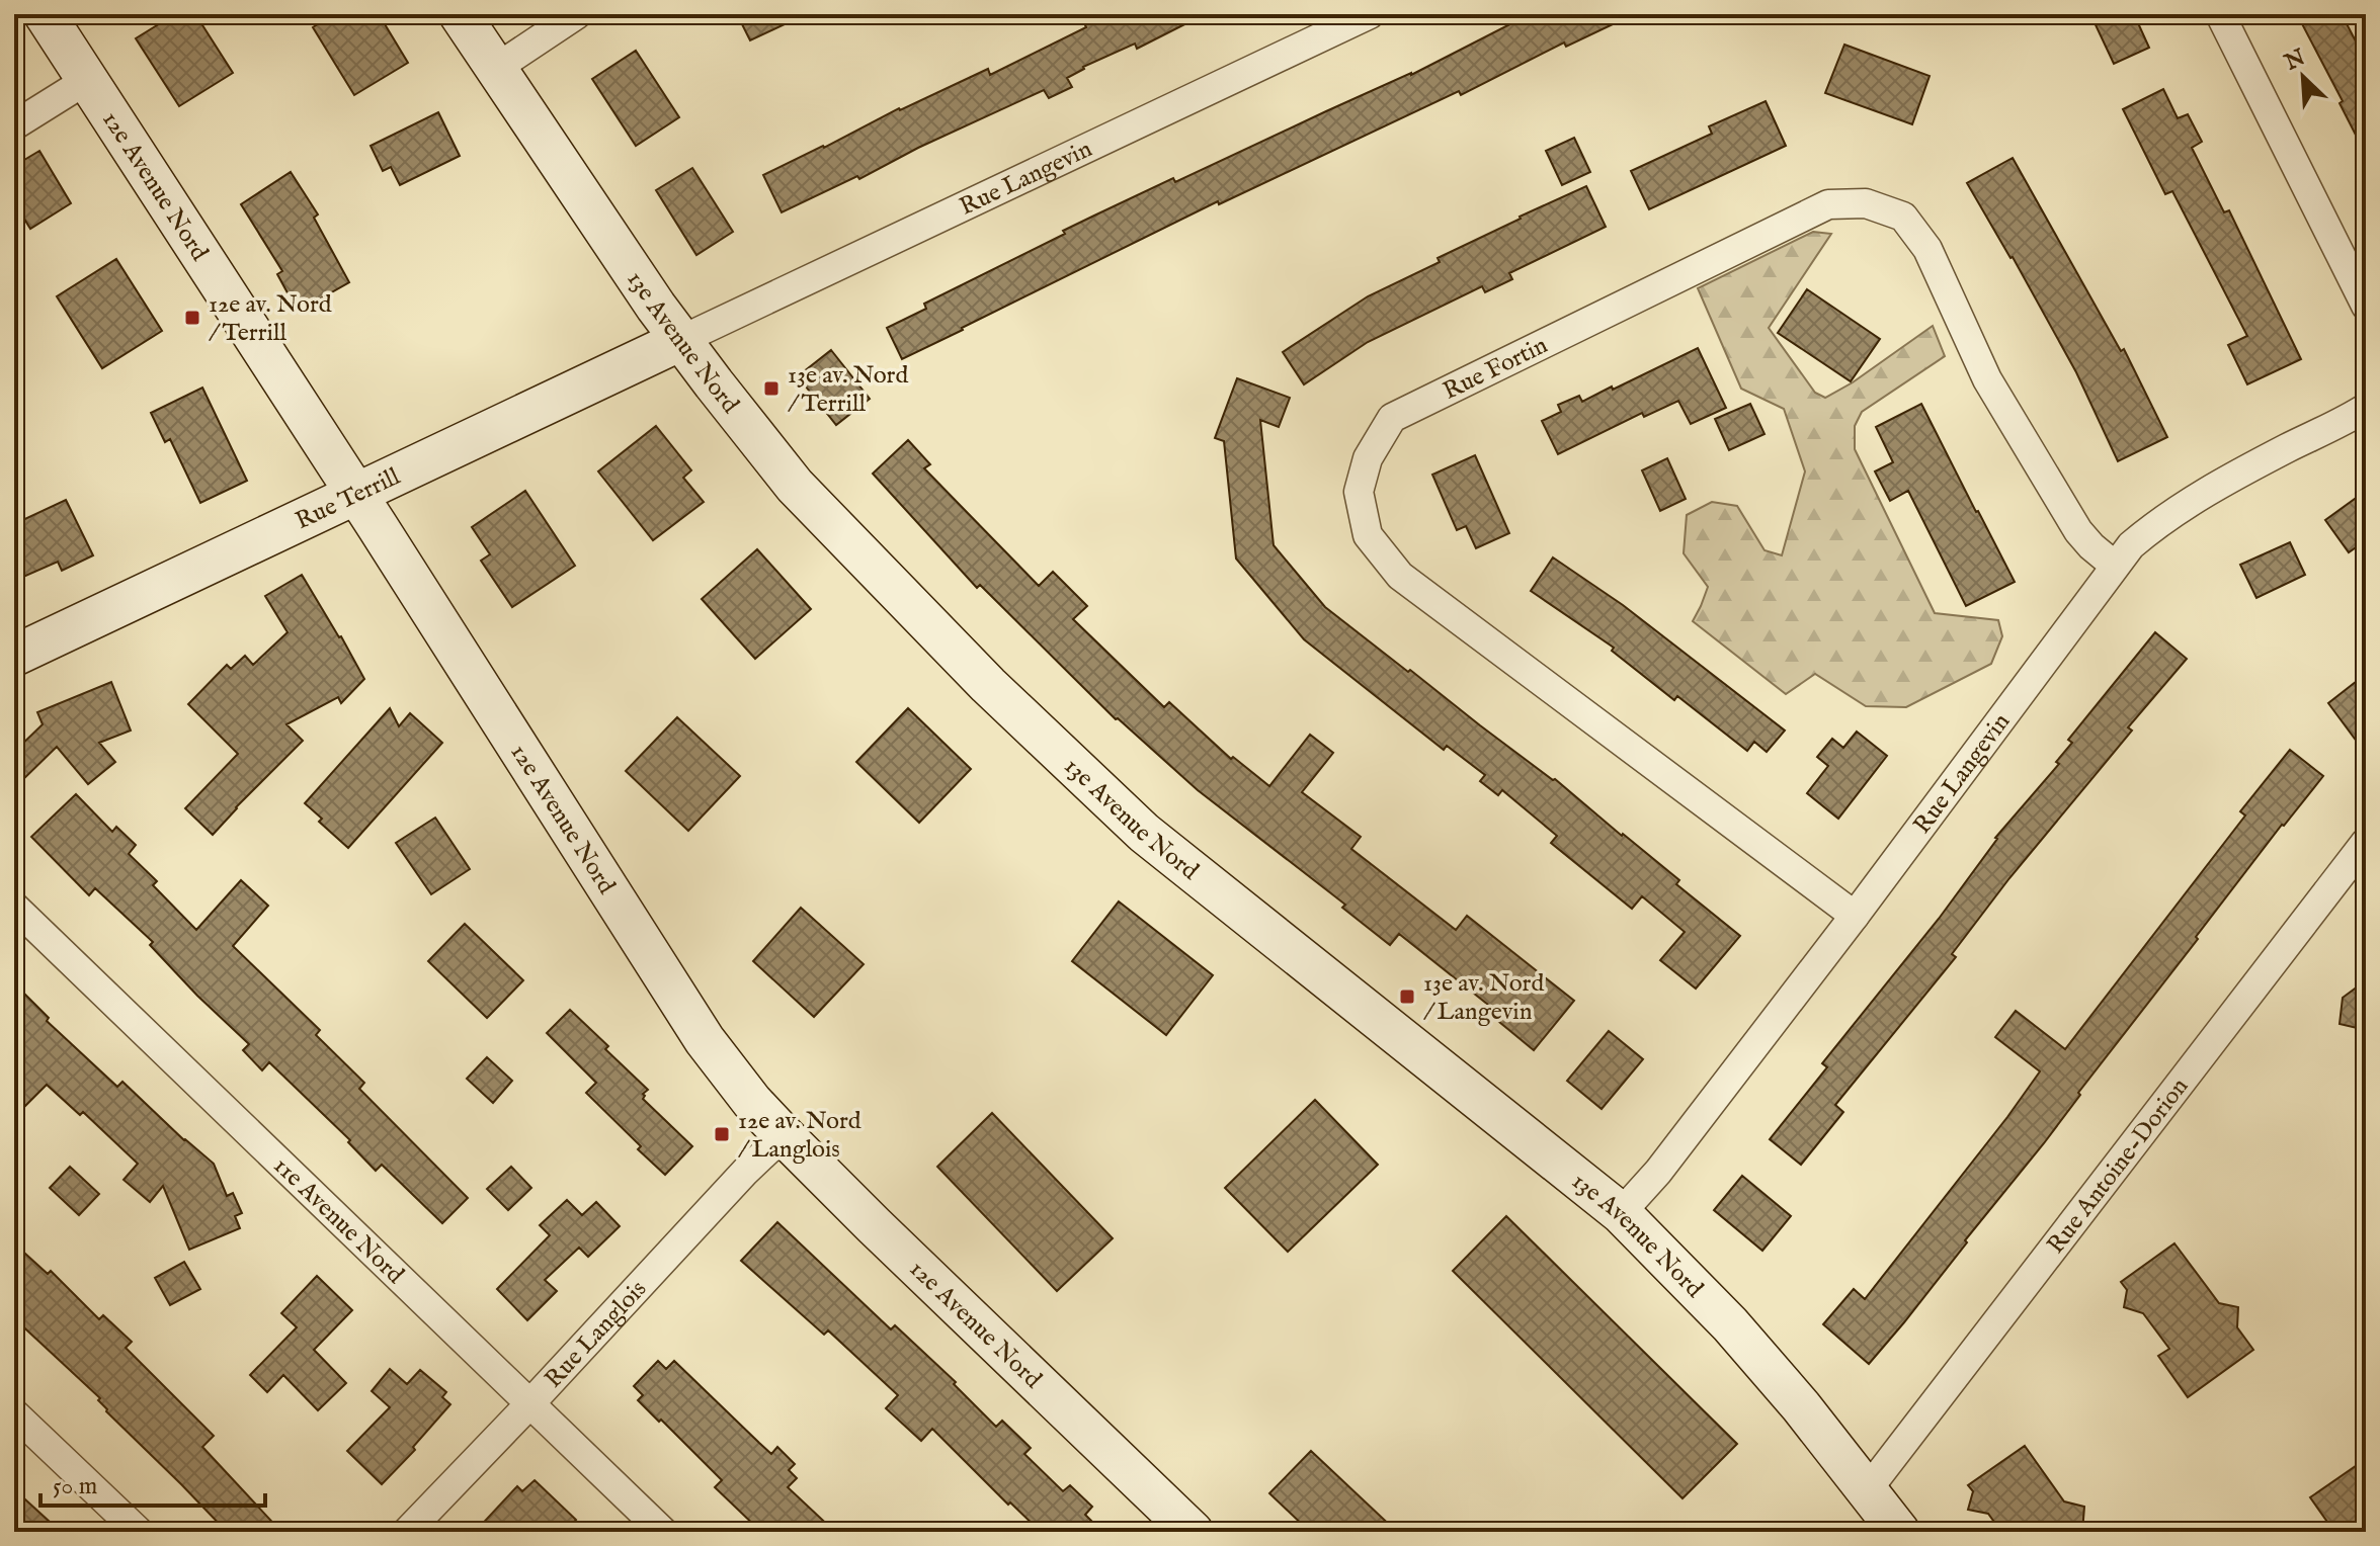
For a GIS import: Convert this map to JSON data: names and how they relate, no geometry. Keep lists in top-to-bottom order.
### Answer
{
  "streets": {
    "main road": ["12e Avenue Nord", "13e Avenue Nord", "Rue Terrill"],
    "street": [
      "Rue Langevin",
      "Rue Fortin",
      "Rue Antoine-Dorion",
      "11e Avenue Nord",
      "Rue Langlois"
    ]
  },
  "crossings": [
    ["Rue Langevin", "13e Avenue Nord"],
    ["Rue Langevin", "Rue Fortin"],
    ["Rue Langevin", "Rue Terrill"],
    ["12e Avenue Nord", "Rue Terrill"],
    ["12e Avenue Nord", "Rue Langlois"],
    ["13e Avenue Nord", "Rue Terrill"],
    ["13e Avenue Nord", "Rue Antoine-Dorion"],
    ["11e Avenue Nord", "Rue Langlois"]
  ],
  "places": {
    "transit": [
      "12e av. Nord / Terrill",
      "13e av. Nord / Terrill",
      "13e av. Nord / Langevin",
      "12e av. Nord / Langlois"
    ]
  },
  "scale_bar": "50 m",
  "north": "top left"
}
